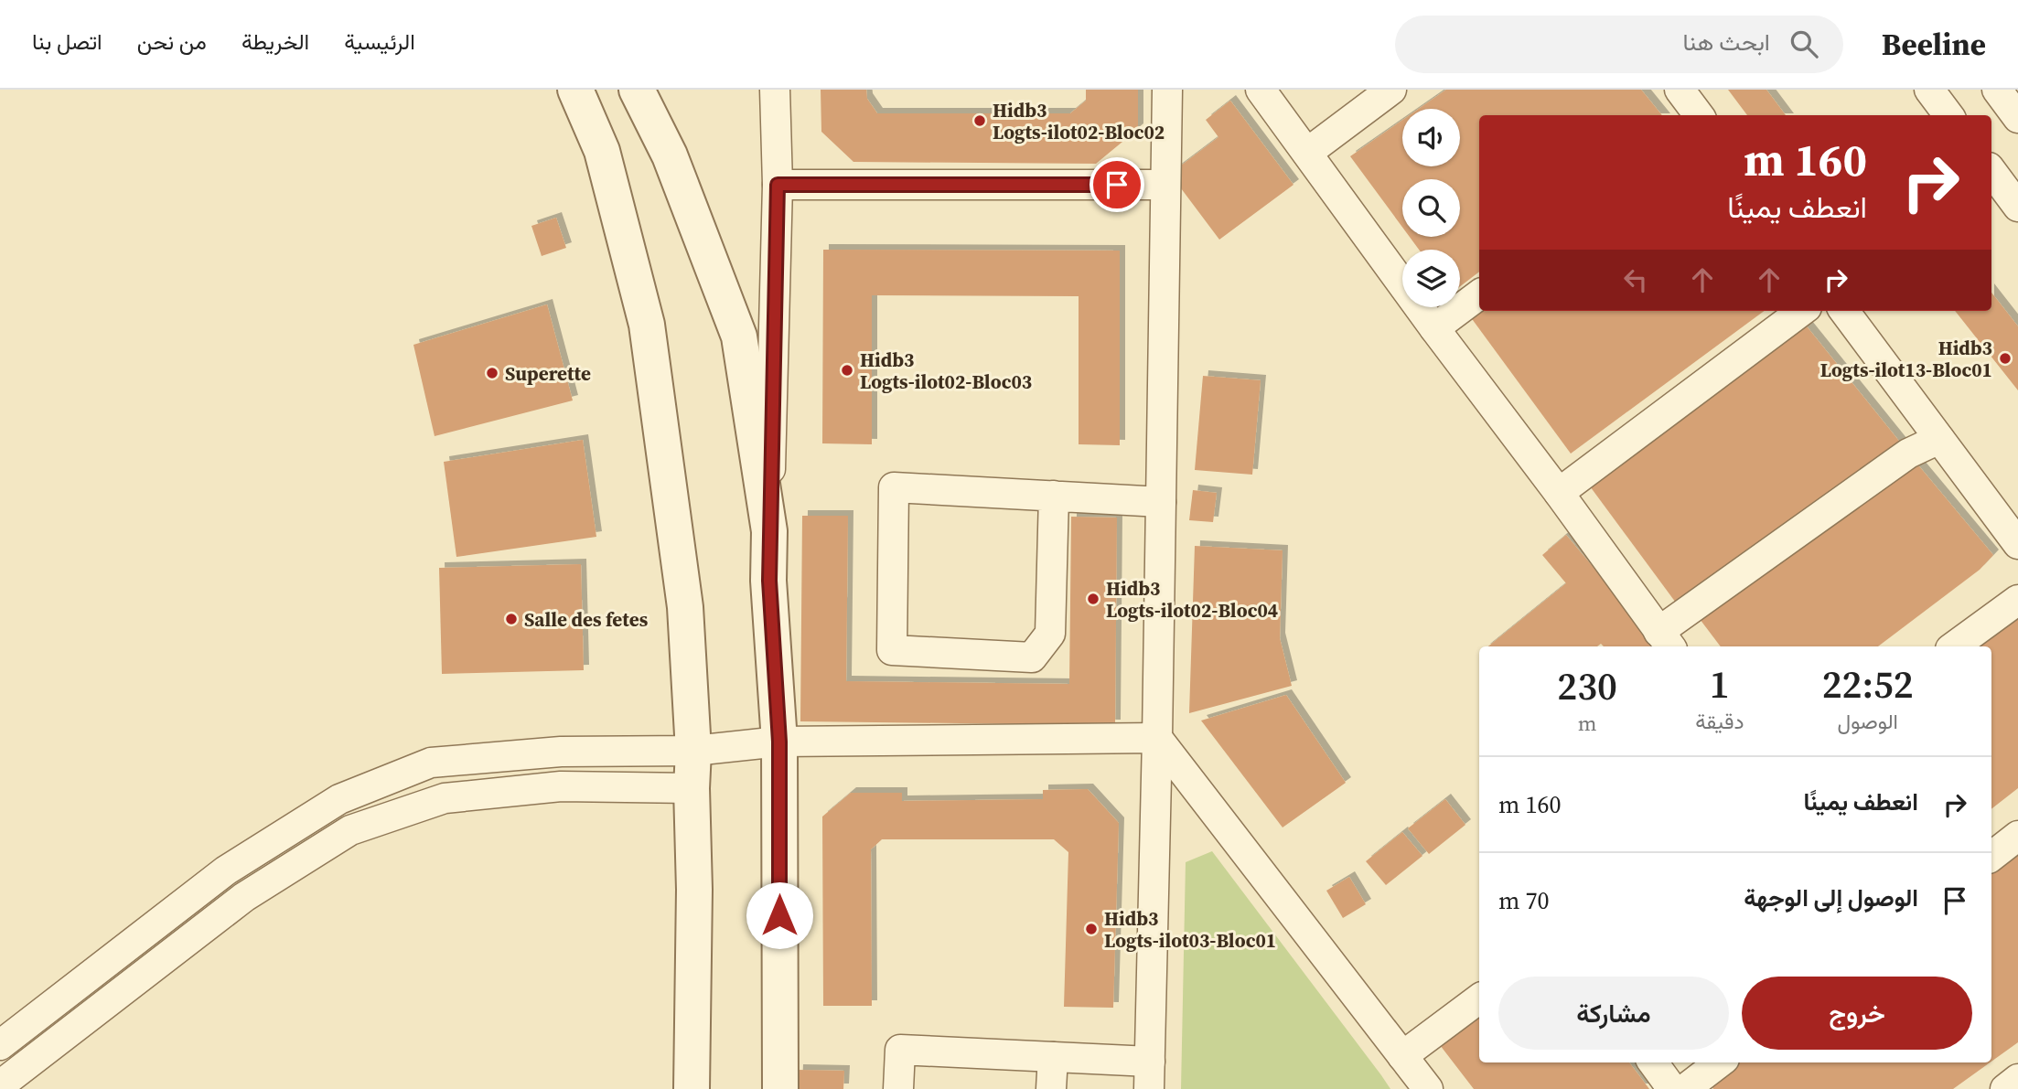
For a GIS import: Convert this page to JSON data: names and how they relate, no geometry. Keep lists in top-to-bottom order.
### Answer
{
  "places": [
    "Hidb3 Logts-ilot02-Bloc02",
    "Hidb3 Logts-ilot13-Bloc01",
    "Hidb3 Logts-ilot02-Bloc03",
    "Superette",
    "Hidb3 Logts-ilot02-Bloc04",
    "Salle des fetes",
    "Hidb3 Logts-ilot03-Bloc01"
  ],
  "page": {
    "header": "Beeline",
    "search": "ابحث هنا",
    "nav": [
      "الرئيسية",
      "الخريطة",
      "من نحن",
      "اتصل بنا"
    ],
    "turn": ["160 m", "انعطف يمينًا"],
    "eta": [
      "22:52",
      "الوصول",
      "1",
      "دقيقة",
      "230",
      "m"
    ],
    "list": [
      {
        "name": "انعطف يمينًا",
        "value": "160 m"
      },
      {
        "name": "الوصول إلى الوجهة",
        "value": "70 m"
      }
    ],
    "buttons": ["خروج", "مشاركة"]
  }
}
